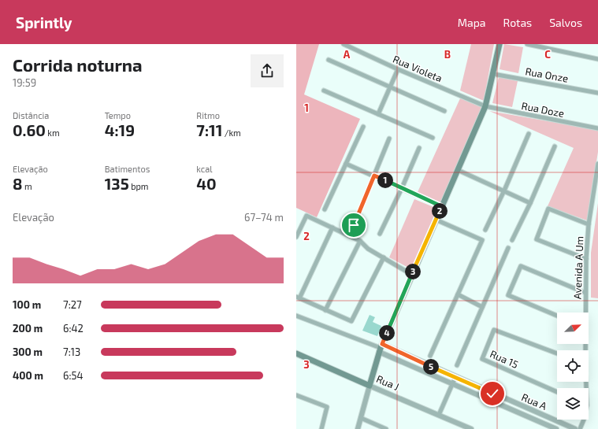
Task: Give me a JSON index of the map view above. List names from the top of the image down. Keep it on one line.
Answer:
{"streets":{"main road":["Rua J"],"street":["Rua Violeta","Rua Onze","Rua Doze","Avenida A Um","Rua 15","Rua A"]},"crossings":[["Rua Violeta","Rua Doze"]],"north":"top right","page":{"header":"Sprintly","nav":["Mapa","Rotas","Salvos"],"heading":["Corrida noturna","19:59"],"stats":[["Distância","0.60 km"],["Tempo","4:19"],["Ritmo","7:11 /km"],["Elevação","8 m"],["Batimentos","135 bpm"],["kcal","40"]],"pins":["1","2","3","4","5"],"chart":["Elevação","67–74 m"],"list":[{"name":"100 m","note":"7:27"},{"name":"200 m","note":"6:42"},{"name":"300 m","note":"7:13"},{"name":"400 m","note":"6:54"}]},"grid":{"columns":["A","B","C"],"rows":["1","2","3"]}}
